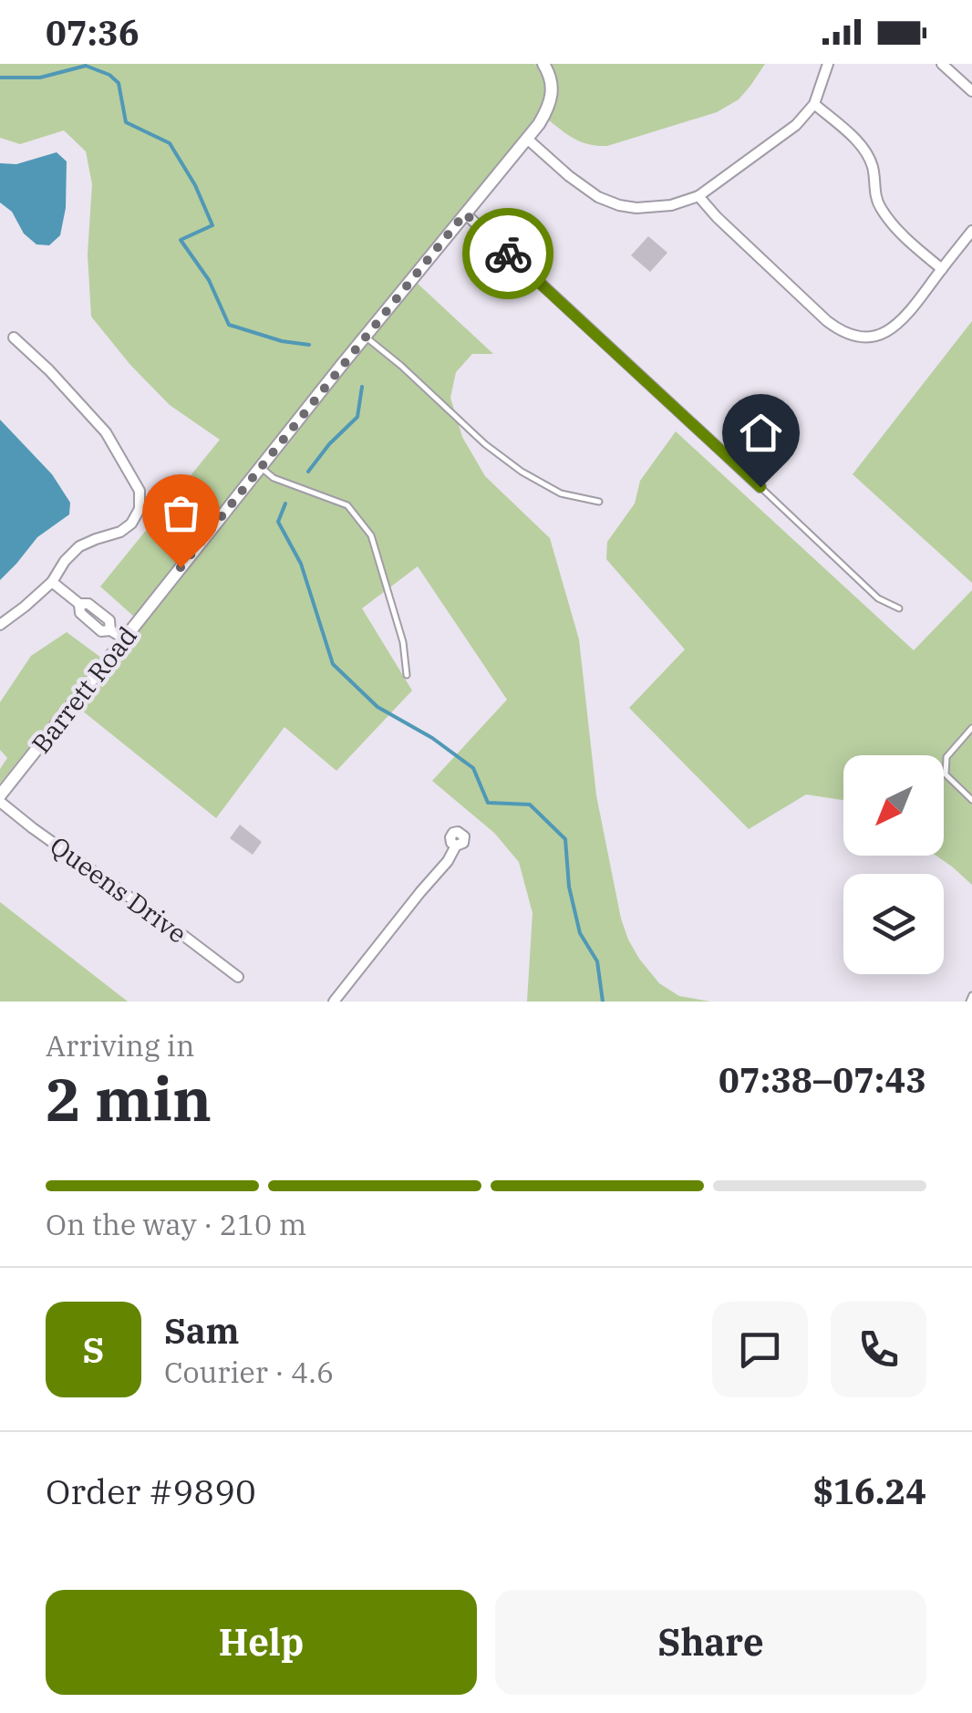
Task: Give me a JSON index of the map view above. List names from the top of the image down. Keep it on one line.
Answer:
{"streets":{"street":["Barrett Road","Queens Drive"]},"crossings":[["Barrett Road","Queens Drive"]],"north":"bottom left","page":{"status":"07:36","heading":["2 min","Arriving in","07:38–07:43"],"panel":["Sam","Courier · 4.6","Order #9890","$16.24"],"bar":"On the way · 210 m","round":"S","buttons":["Help","Share"]}}
